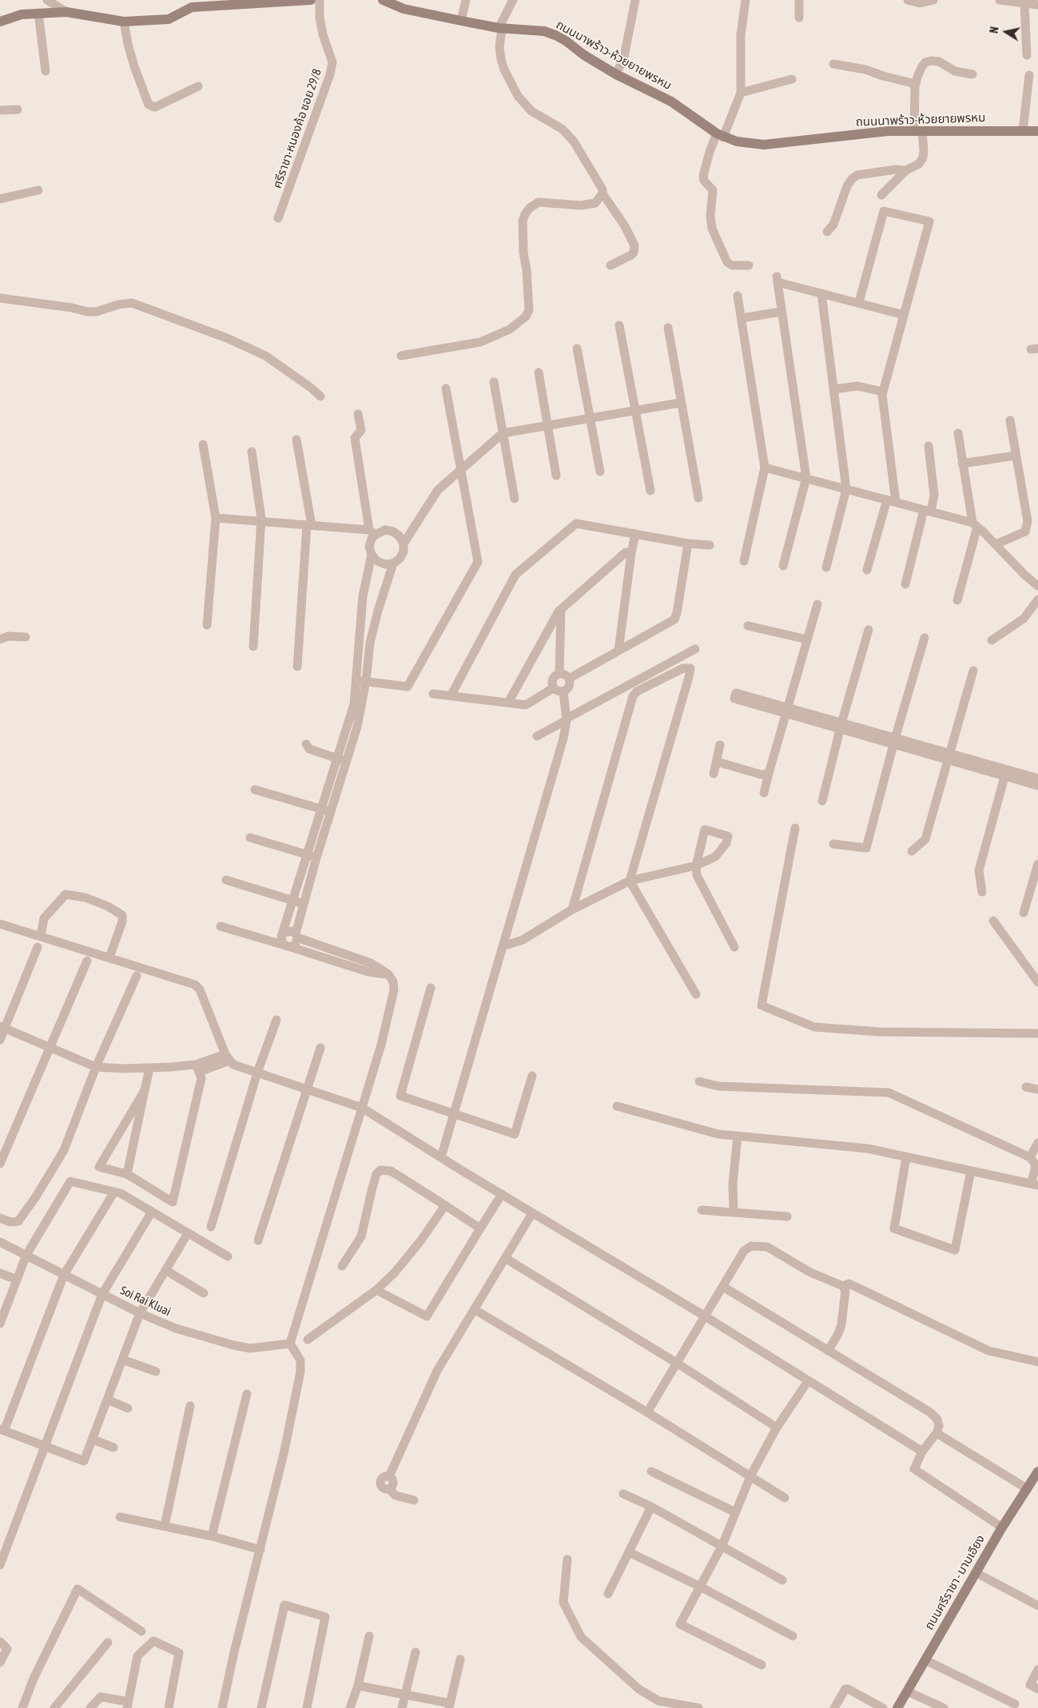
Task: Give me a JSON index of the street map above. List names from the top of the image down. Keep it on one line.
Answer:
{"streets":{"street":["ถนนนาพร้าว-ห้วยยายพรหม","ศรีราชา-หนองค้อ ซอย 29/8","Soi Rai Kluai","ถนนศรีราชา - มาบเอียง"]},"north":"left"}
